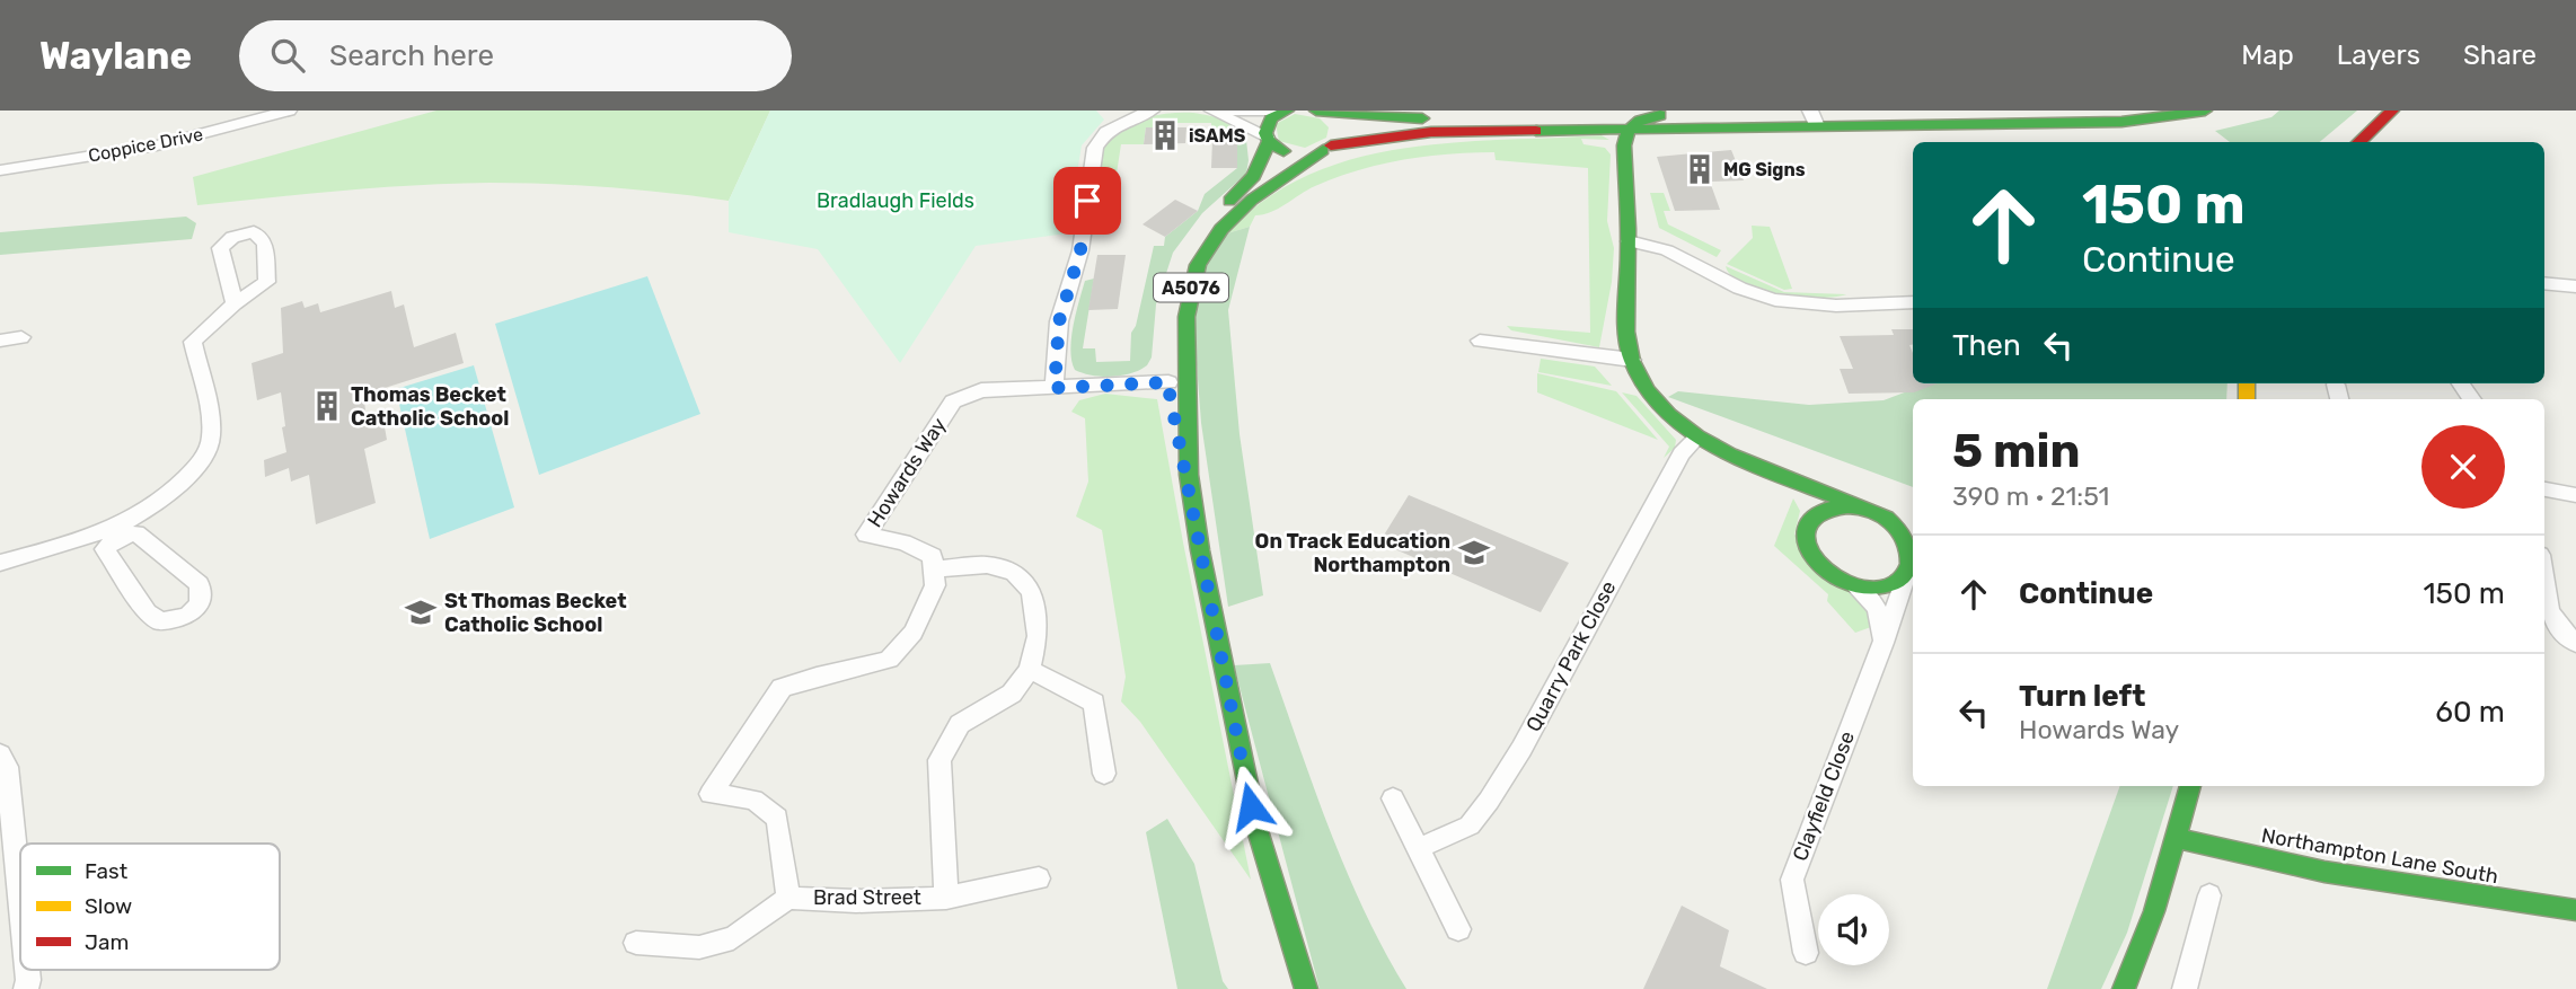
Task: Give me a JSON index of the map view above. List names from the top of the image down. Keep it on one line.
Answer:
{"streets":{"main road":["A5076","Northampton Lane South"],"street":["Coppice Drive","Howards Way","Quarry Park Close","Clayfield Close","Brad Street"]},"parks":["Bradlaugh Fields"],"places":{"building":["iSAMS","MG Signs","Thomas Becket Catholic School"],"school or university":["On Track Education Northampton","St Thomas Becket Catholic School"]},"legend":["Fast","Slow","Jam"],"page":{"header":"Waylane","search":"Search here","nav":["Map","Layers","Share"],"turn":["150 m","Continue"],"then":"Then","heading":["5 min","390 m · 21:51"],"list":[{"name":"Continue","value":"150 m"},{"name":"Turn left","note":"Howards Way","value":"60 m"}]}}
